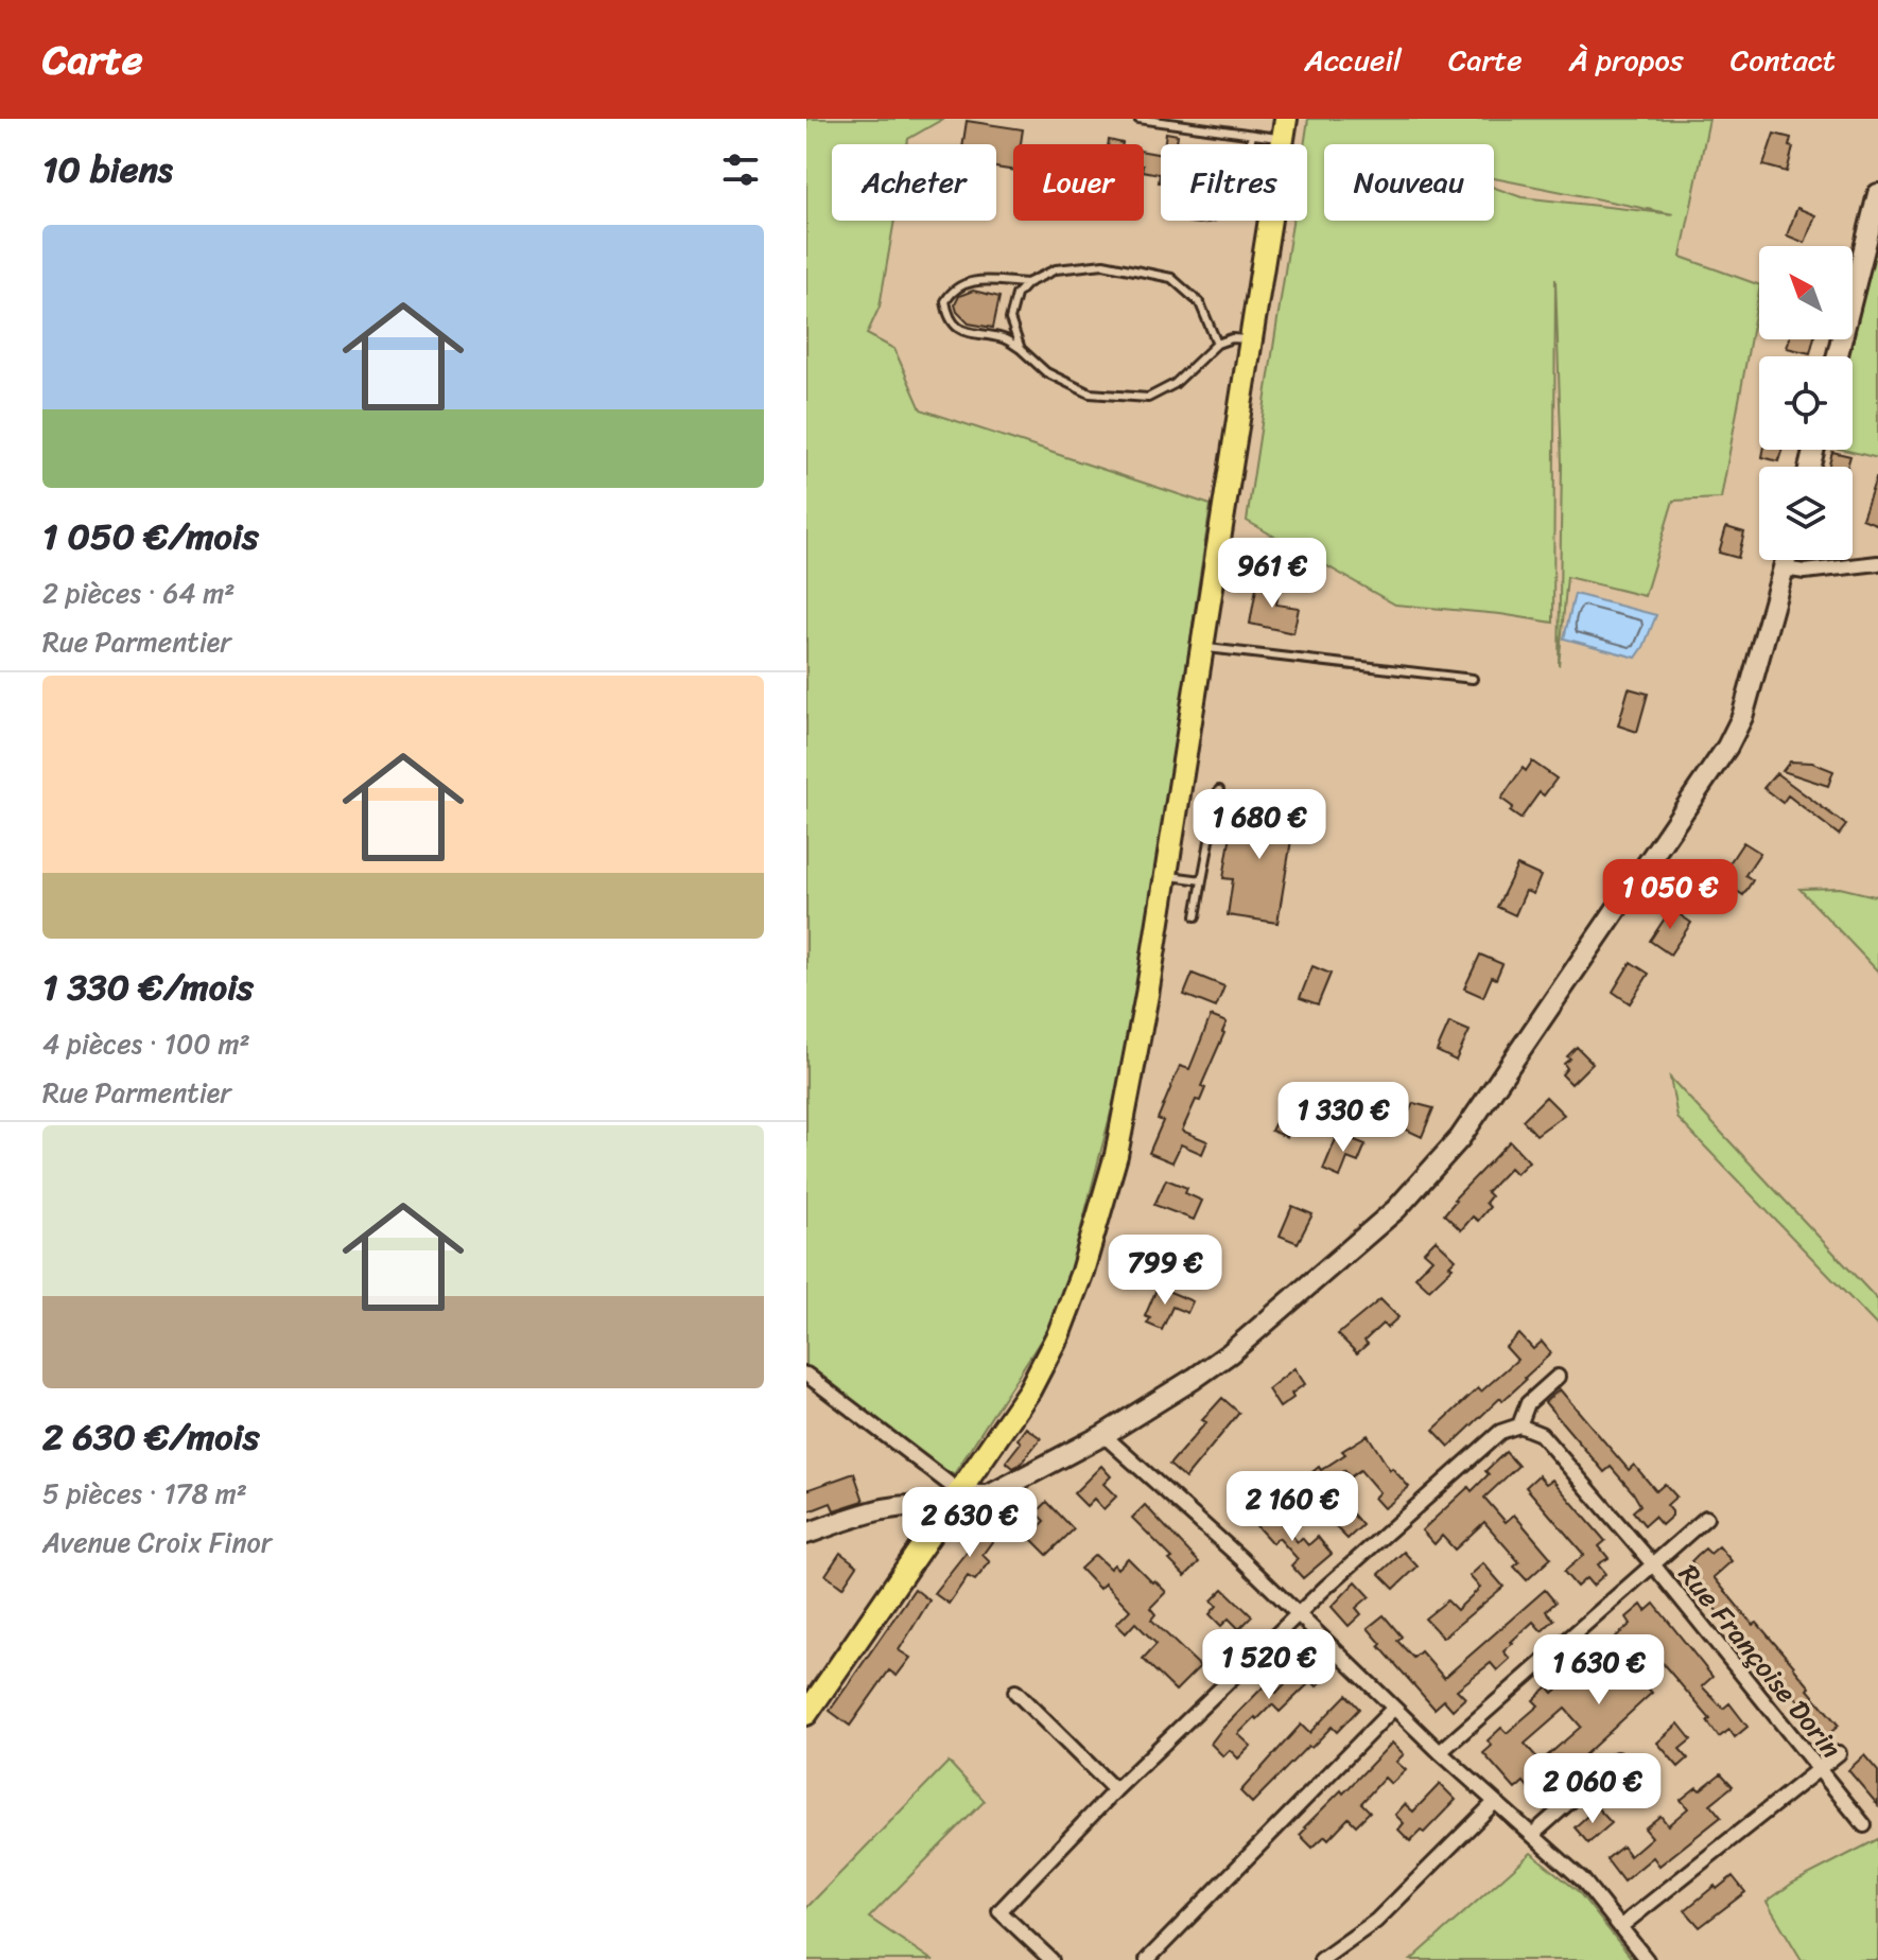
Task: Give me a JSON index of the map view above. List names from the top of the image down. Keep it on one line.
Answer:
{"streets":{"street":["Rue Françoise Dorin"]},"north":"top left","page":{"header":"Carte","nav":["Accueil","Carte","À propos","Contact"],"heading":"10 biens","chip":["Acheter","Louer","Filtres","Nouveau"],"list":[{"name":"1 050 €/mois","note":"2 pièces · 64 m² · Rue Parmentier"},{"name":"1 330 €/mois","note":"4 pièces · 100 m² · Rue Parmentier"},{"name":"2 630 €/mois","note":"5 pièces · 178 m² · Avenue Croix Finor"}],"price":["961 €","1 680 €","1 050 €","1 330 €","799 €","2 160 €","2 630 €","1 520 €","1 630 €","2 060 €"]}}
